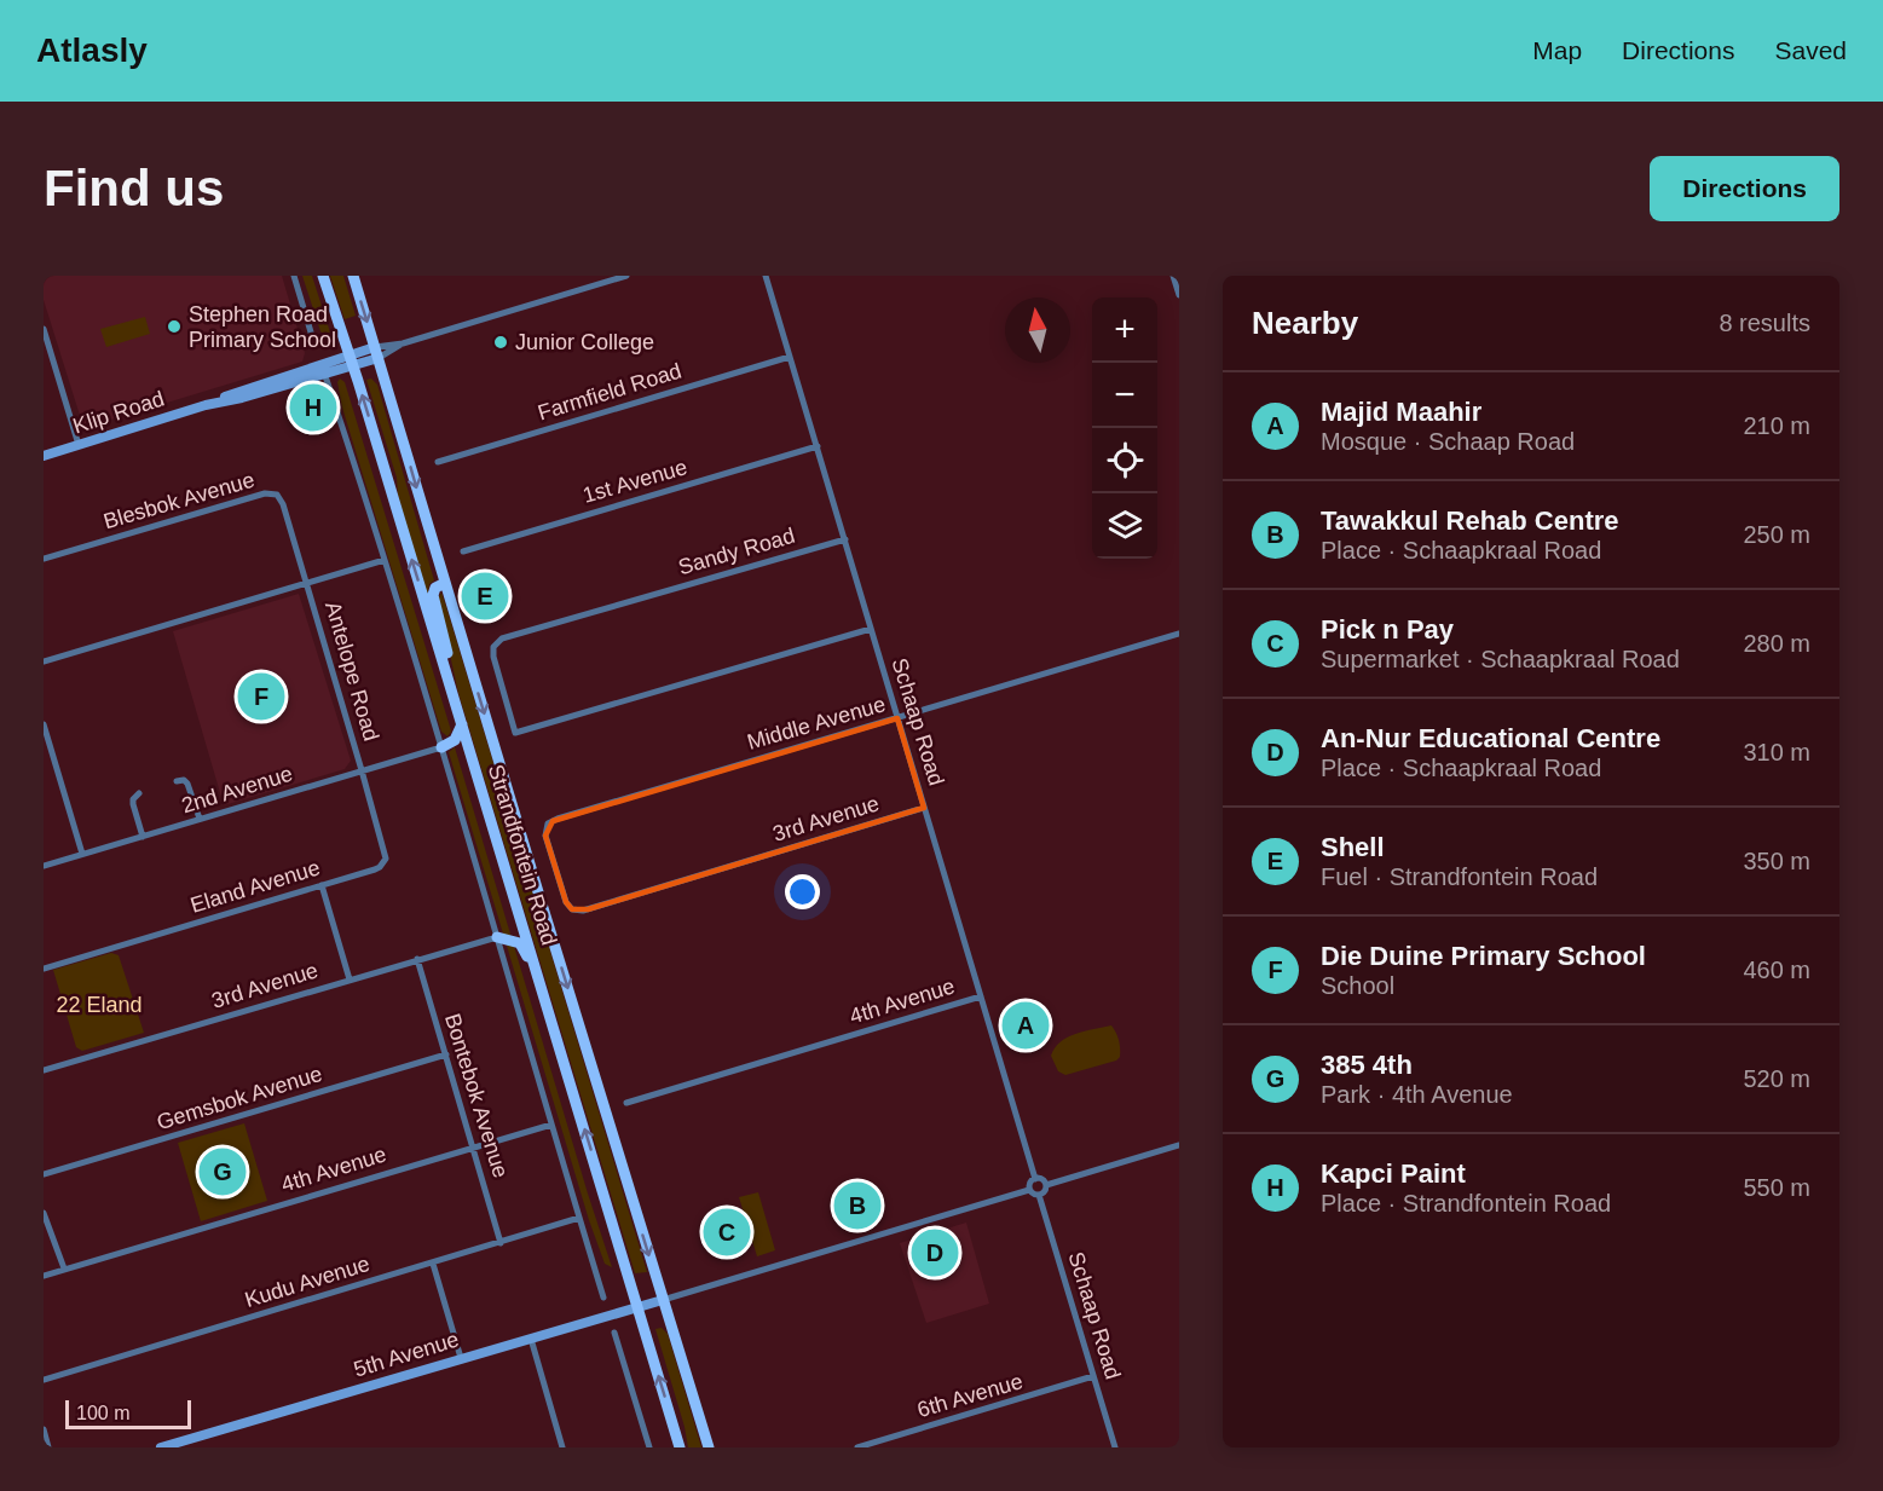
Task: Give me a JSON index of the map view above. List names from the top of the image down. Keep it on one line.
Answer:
{"streets":{"main road":["Klip Road","Strandfontein Road","5th Avenue"],"street":["Farmfield Road","1st Avenue","Blesbok Avenue","Sandy Road","Antelope Road","Schaap Road","Middle Avenue","2nd Avenue","3rd Avenue","Eland Avenue","4th Avenue","Bontebok Avenue","Gemsbok Avenue","Kudu Avenue","6th Avenue"]},"crossings":[["Farmfield Road","Schaap Road"],["Klip Road","Strandfontein Road"],["1st Avenue","Schaap Road"],["Blesbok Avenue","Antelope Road"],["Sandy Road","Schaap Road"],["Antelope Road","2nd Avenue"],["Antelope Road","Eland Avenue"],["Schaap Road","Middle Avenue"],["Schaap Road","3rd Avenue"],["Schaap Road","4th Avenue"],["Schaap Road","6th Avenue"],["Middle Avenue","3rd Avenue"],["2nd Avenue","Eland Avenue"],["3rd Avenue","Bontebok Avenue"],["Strandfontein Road","5th Avenue"],["4th Avenue","Bontebok Avenue"],["Bontebok Avenue","Gemsbok Avenue"],["Bontebok Avenue","Kudu Avenue"]],"parks":["22 Eland"],"places":["Stephen Road Primary School","Junior College"],"scale_bar":"100 m","north":"top","page":{"header":"Atlasly","nav":["Map","Directions","Saved"],"buttons":"Directions","title":"Find us","heading":["Nearby","8 results"],"map_buttons":["+","−"],"list":[{"mark":"A","name":"Majid Maahir","note":"Mosque · Schaap Road","value":"210 m"},{"mark":"B","name":"Tawakkul Rehab Centre","note":"Place · Schaapkraal Road","value":"250 m"},{"mark":"C","name":"Pick n Pay","note":"Supermarket · Schaapkraal Road","value":"280 m"},{"mark":"D","name":"An-Nur Educational Centre","note":"Place · Schaapkraal Road","value":"310 m"},{"mark":"E","name":"Shell","note":"Fuel · Strandfontein Road","value":"350 m"},{"mark":"F","name":"Die Duine Primary School","note":"School","value":"460 m"},{"mark":"G","name":"385 4th","note":"Park · 4th Avenue","value":"520 m"},{"mark":"H","name":"Kapci Paint","note":"Place · Strandfontein Road","value":"550 m"}],"pins":["H","E","F","A","G","B","C","D"],"scale":"100 m"}}
